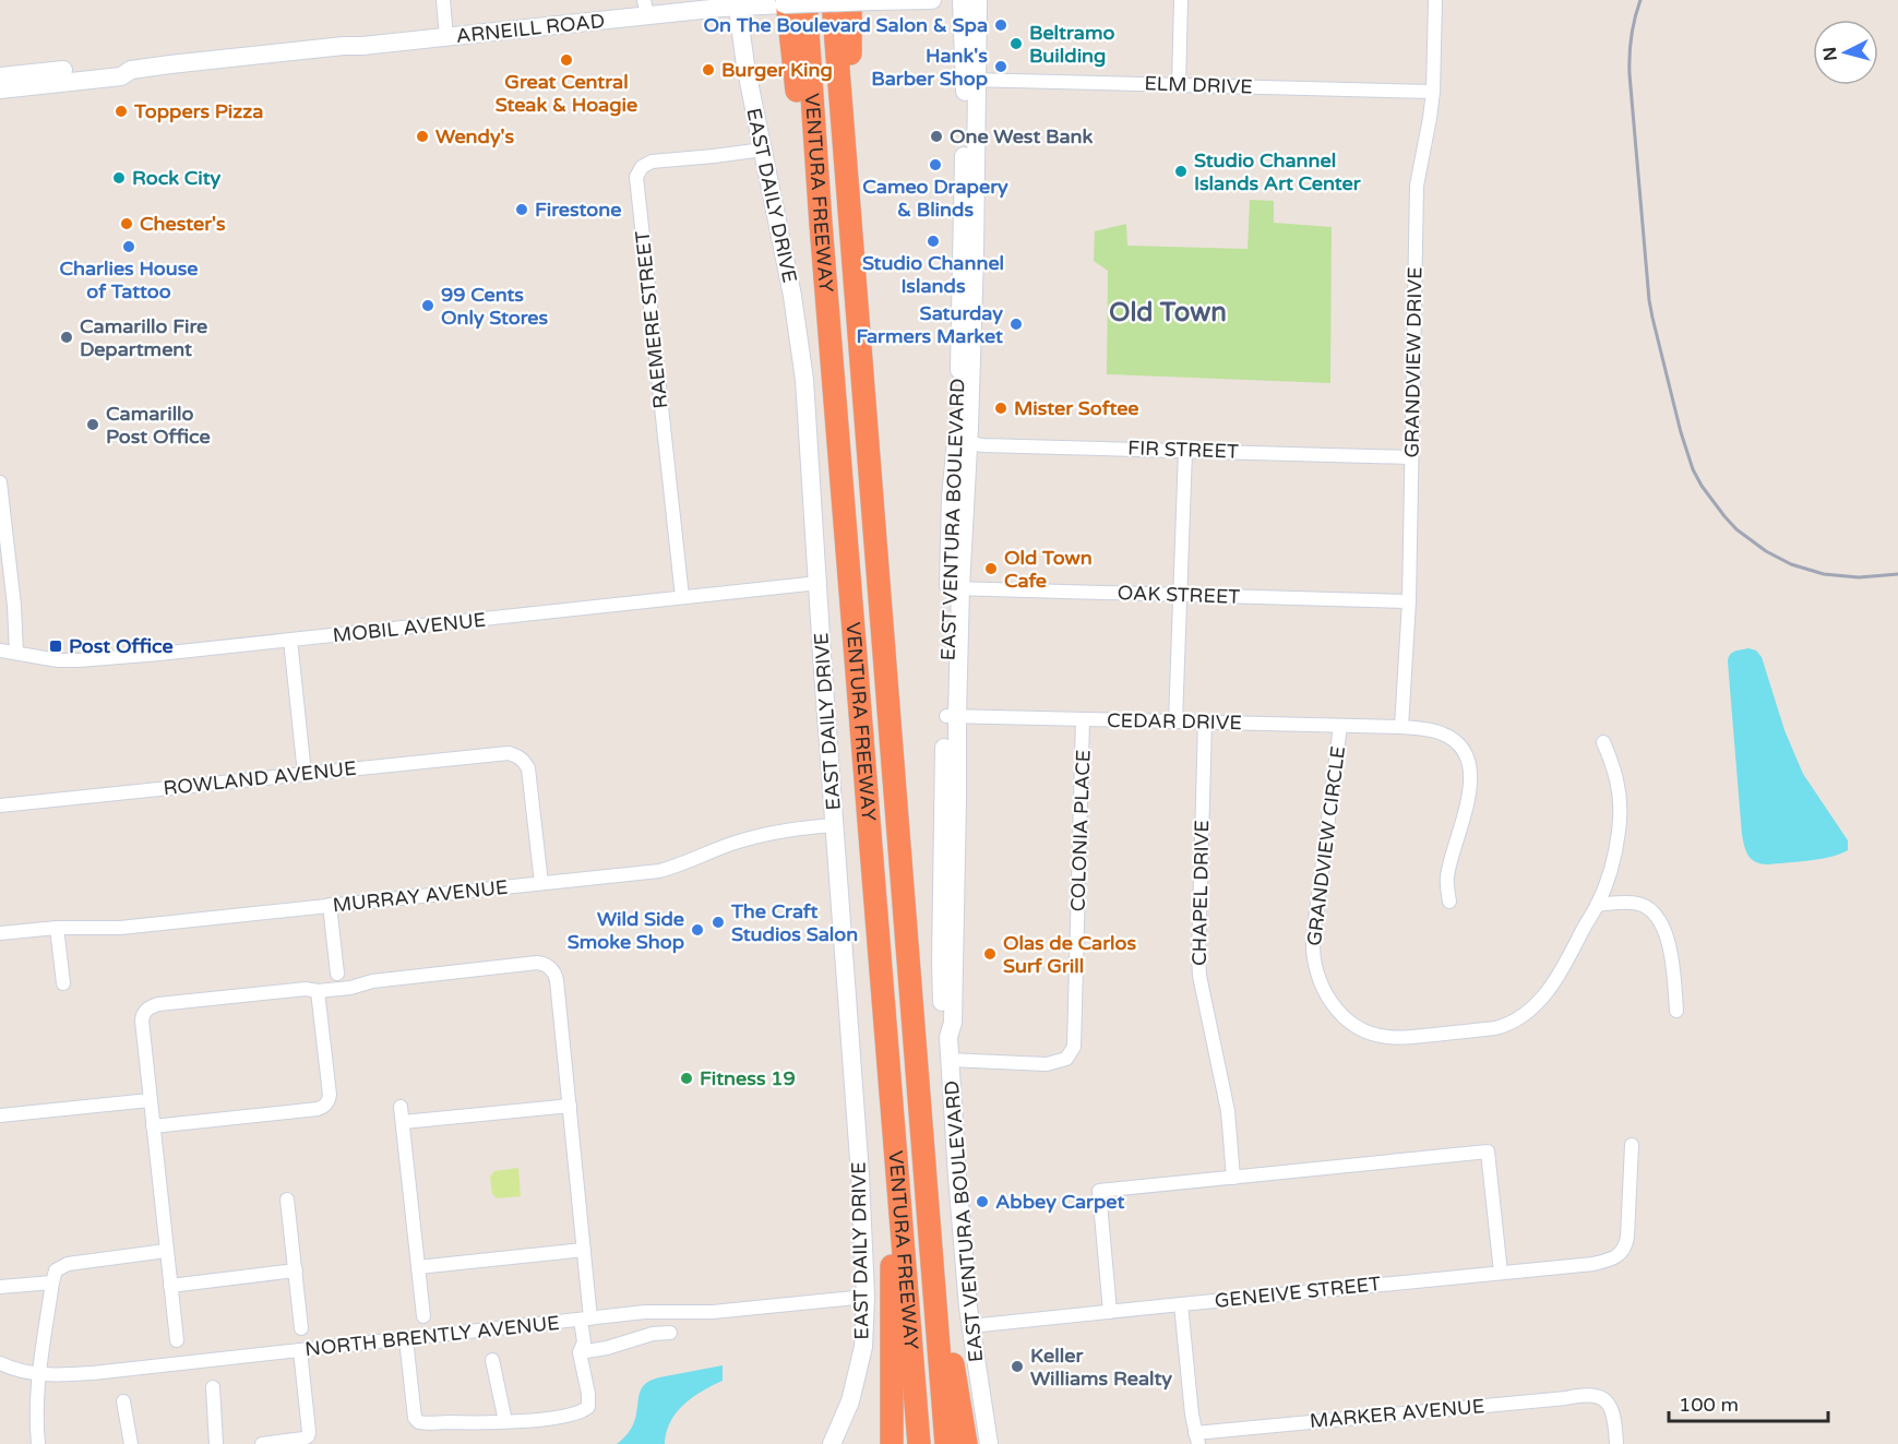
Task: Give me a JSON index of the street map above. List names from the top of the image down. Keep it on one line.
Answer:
{"streets":{"highway":["VENTURA FREEWAY"],"main road":["ARNEILL ROAD","EAST DAILY DRIVE","EAST VENTURA BOULEVARD"],"street":["ELM DRIVE","RAEMERE STREET","GRANDVIEW DRIVE","FIR STREET","OAK STREET","MOBIL AVENUE","CEDAR DRIVE","ROWLAND AVENUE","COLONIA PLACE","GRANDVIEW CIRCLE","CHAPEL DRIVE","MURRAY AVENUE","GENEIVE STREET","NORTH BRENTLY AVENUE","MARKER AVENUE"]},"crossings":[["ARNEILL ROAD","EAST DAILY DRIVE"],["ELM DRIVE","GRANDVIEW DRIVE"],["ELM DRIVE","EAST VENTURA BOULEVARD"],["EAST DAILY DRIVE","RAEMERE STREET"],["EAST DAILY DRIVE","MOBIL AVENUE"],["EAST DAILY DRIVE","MURRAY AVENUE"],["EAST DAILY DRIVE","NORTH BRENTLY AVENUE"],["RAEMERE STREET","MOBIL AVENUE"],["GRANDVIEW DRIVE","FIR STREET"],["GRANDVIEW DRIVE","OAK STREET"],["GRANDVIEW DRIVE","CEDAR DRIVE"],["FIR STREET","EAST VENTURA BOULEVARD"],["EAST VENTURA BOULEVARD","OAK STREET"],["EAST VENTURA BOULEVARD","CEDAR DRIVE"],["EAST VENTURA BOULEVARD","COLONIA PLACE"],["EAST VENTURA BOULEVARD","GENEIVE STREET"],["CEDAR DRIVE","COLONIA PLACE"],["CEDAR DRIVE","GRANDVIEW CIRCLE"],["CEDAR DRIVE","CHAPEL DRIVE"],["ROWLAND AVENUE","MURRAY AVENUE"]],"districts":["Old Town"],"places":{"other":["On The Boulevard Salon & Spa","Beltramo Building","Great Central Steak & Hoagie","Hank's Barber Shop","Burger King","Toppers Pizza","Wendy's","One West Bank","Cameo Drapery & Blinds","Studio Channel Islands Art Center","Rock City","Firestone","Chester's","Studio Channel Islands","Charlies House of Tattoo","99 Cents Only Stores","Saturday Farmers Market","Camarillo Fire Department","Mister Softee","Camarillo Post Office","Old Town Cafe","The Craft Studios Salon","Wild Side Smoke Shop","Olas de Carlos Surf Grill","Fitness 19","Abbey Carpet","Keller Williams Realty"],"transit":["Post Office"]},"scale_bar":"100 m","north":"left"}
